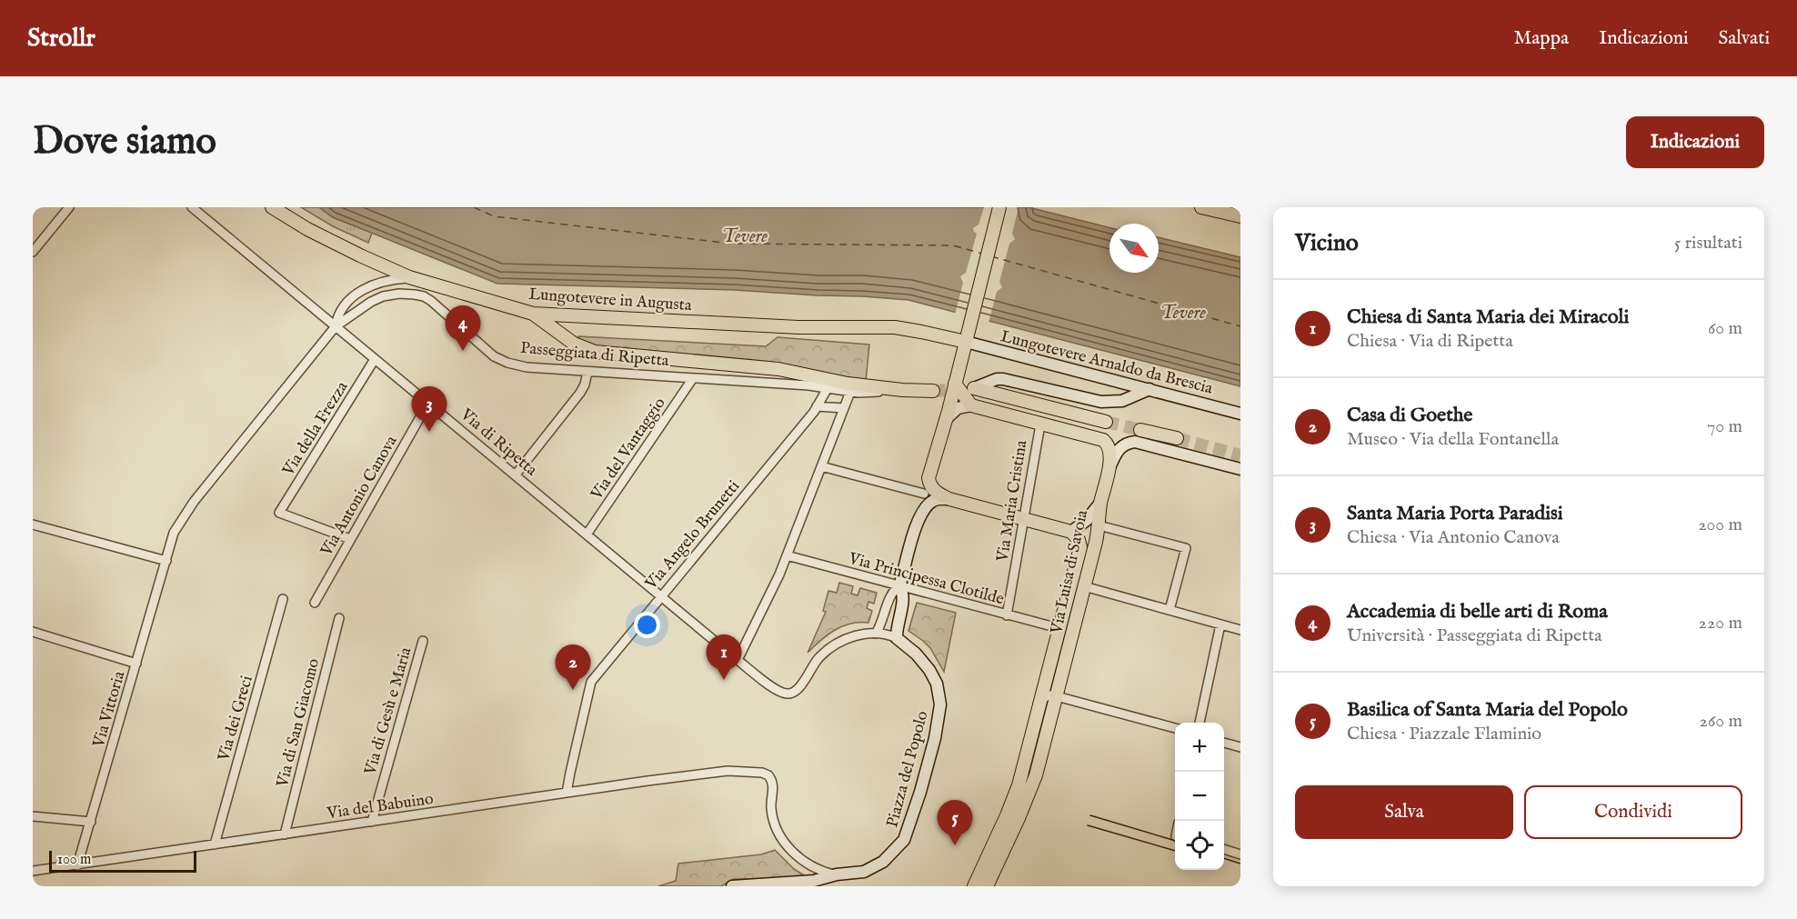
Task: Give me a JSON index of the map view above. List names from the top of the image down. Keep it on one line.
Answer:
{"streets":{"main road":["Lungotevere in Augusta","Passeggiata di Ripetta","Via Luisa di Savoia"],"street":["Lungotevere Arnaldo da Brescia","Via della Frezza","Via di Ripetta","Via del Vantaggio","Via Antonio Canova","Via Maria Cristina","Via Angelo Brunetti","Via Principessa Clotilde","Via Vittoria","Via di Gesù e Maria","Via dei Greci","Via di San Giacomo","Piazza del Popolo","Via del Babuino"]},"crossings":[["Lungotevere in Augusta","Passeggiata di Ripetta"],["Lungotevere in Augusta","Lungotevere Arnaldo da Brescia"],["Passeggiata di Ripetta","Via di Ripetta"],["Passeggiata di Ripetta","Via del Vantaggio"],["Passeggiata di Ripetta","Via Angelo Brunetti"],["Passeggiata di Ripetta","Via Vittoria"],["Via della Frezza","Via di Ripetta"],["Via della Frezza","Via Antonio Canova"],["Via di Ripetta","Via del Vantaggio"],["Via di Ripetta","Via Antonio Canova"],["Via di Ripetta","Via Angelo Brunetti"],["Via di Ripetta","Via Vittoria"],["Via di Ripetta","Piazza del Popolo"],["Via Maria Cristina","Via Principessa Clotilde"],["Via Angelo Brunetti","Via del Babuino"],["Via Luisa di Savoia","Via Principessa Clotilde"],["Via Vittoria","Via del Babuino"],["Via di Gesù e Maria","Via del Babuino"],["Via dei Greci","Via del Babuino"],["Via di San Giacomo","Via del Babuino"],["Piazza del Popolo","Via del Babuino"]],"water":["Tevere"],"scale_bar":"100 m","north":"bottom right","page":{"header":"Strollr","nav":["Mappa","Indicazioni","Salvati"],"buttons":["Indicazioni",["Salva","Condividi"]],"title":"Dove siamo","heading":["Vicino","5 risultati"],"list":[{"mark":"1","name":"Chiesa di Santa Maria dei Miracoli","note":"Chiesa · Via di Ripetta","value":"60 m"},{"mark":"2","name":"Casa di Goethe","note":"Museo · Via della Fontanella","value":"70 m"},{"mark":"3","name":"Santa Maria Porta Paradisi","note":"Chiesa · Via Antonio Canova","value":"200 m"},{"mark":"4","name":"Accademia di belle arti di Roma","note":"Università · Passeggiata di Ripetta","value":"220 m"},{"mark":"5","name":"Basilica of Santa Maria del Popolo","note":"Chiesa · Piazzale Flaminio","value":"260 m"}],"pins":["4","3","1","2","5"],"map_buttons":["+","−"],"scale":"100 m"}}
